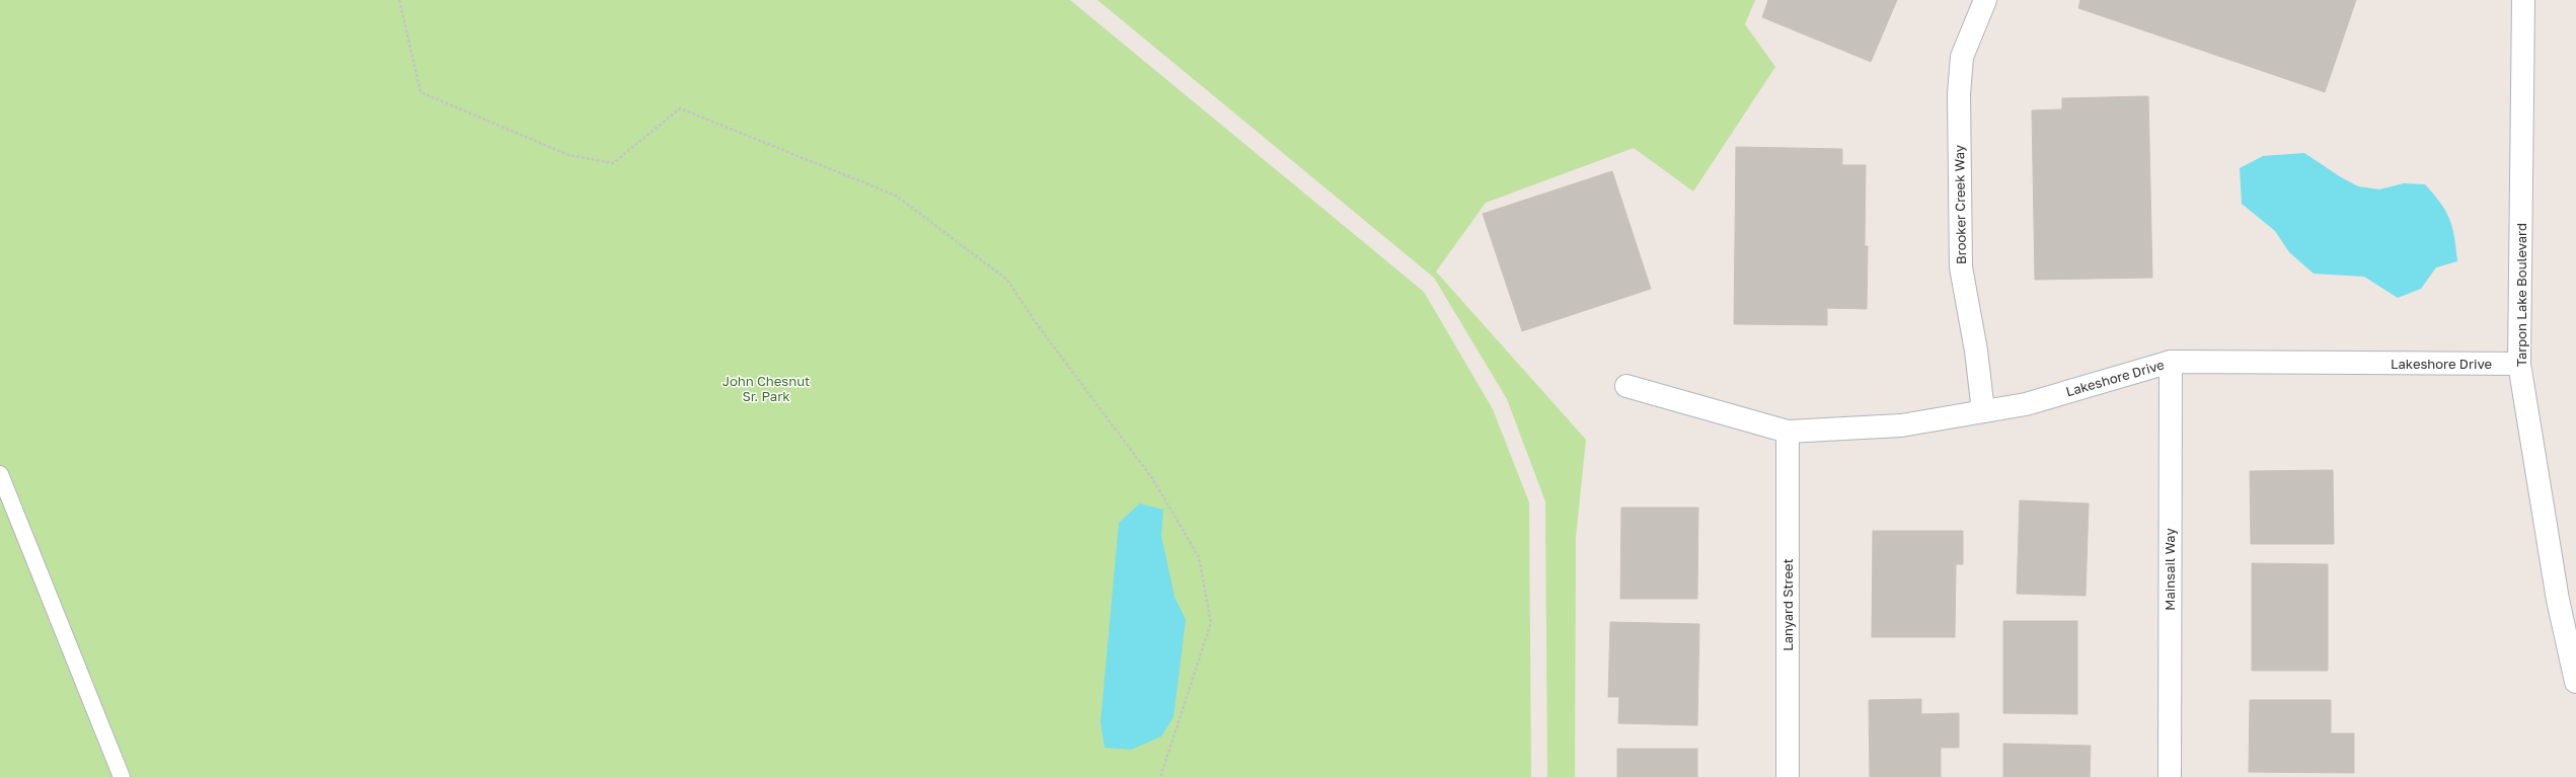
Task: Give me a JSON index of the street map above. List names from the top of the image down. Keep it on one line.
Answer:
{"streets":{"street":["Brooker Creek Way","Tarpon Lake Boulevard","Lakeshore Drive","Mainsail Way","Lanyard Street"]},"crossings":[["Brooker Creek Way","Lakeshore Drive"],["Tarpon Lake Boulevard","Lakeshore Drive"],["Lakeshore Drive","Mainsail Way"],["Lakeshore Drive","Lanyard Street"]],"parks":["John Chesnut Sr. Park"]}
